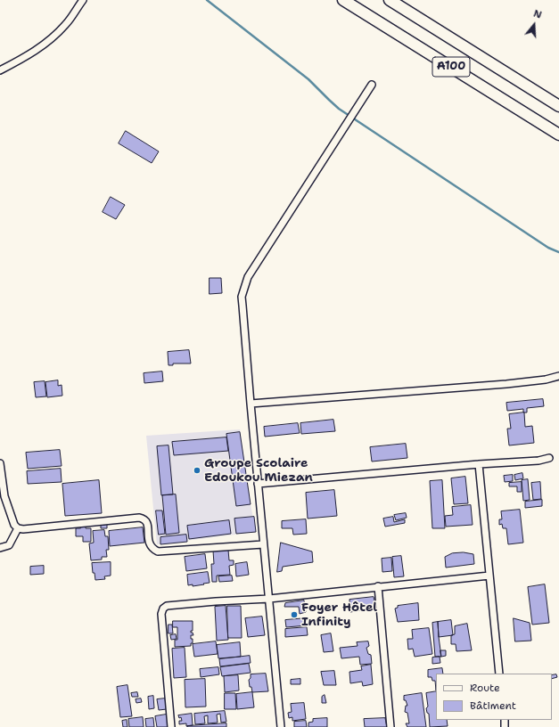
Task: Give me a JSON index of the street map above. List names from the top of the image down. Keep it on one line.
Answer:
{"streets":{"highway":["A100"]},"places":["Groupe Scolaire Edoukou Miezan","Foyer Hôtel Infinity"],"legend":["Route","Bâtiment"],"north":"top"}
